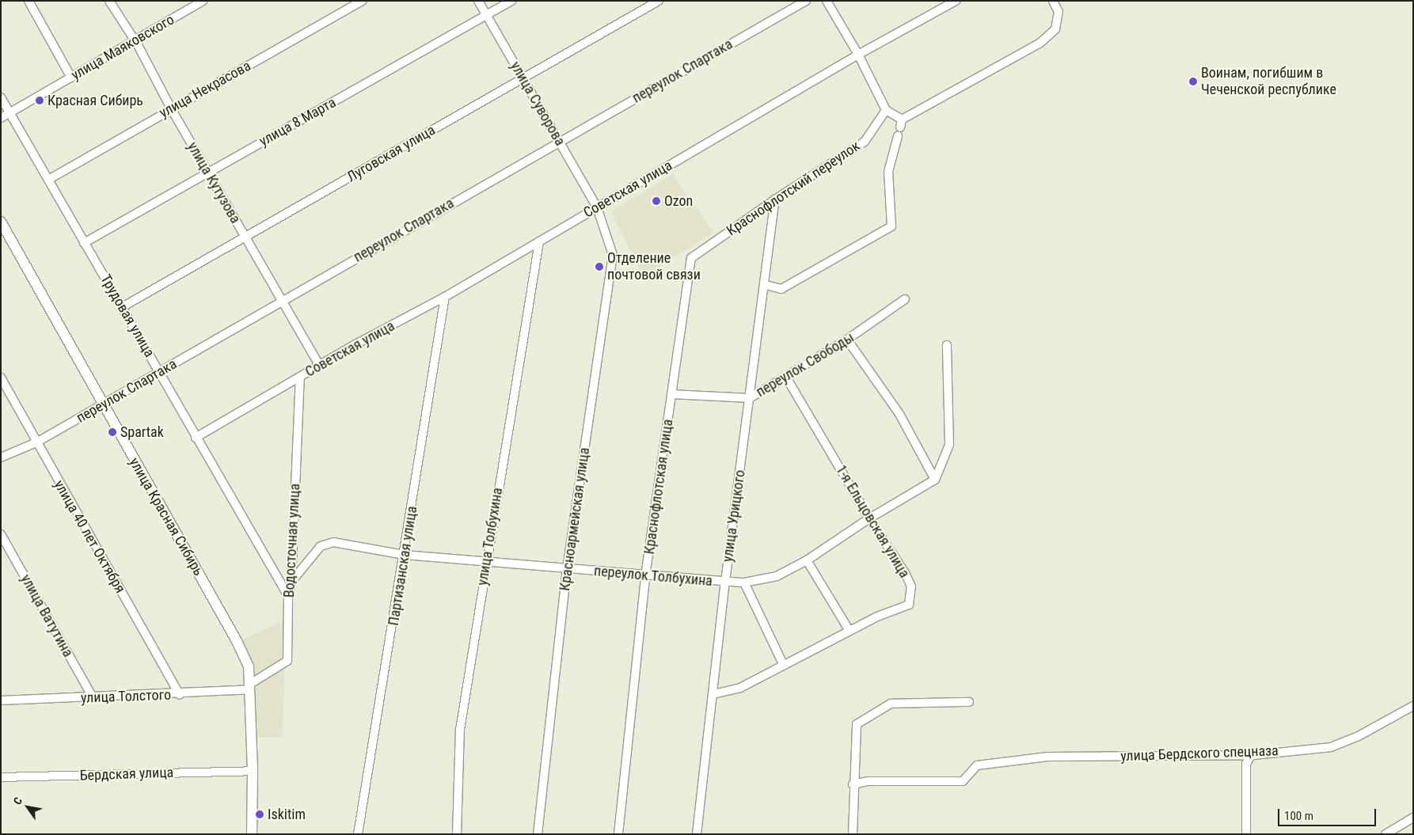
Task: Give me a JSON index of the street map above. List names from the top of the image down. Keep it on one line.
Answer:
{"streets":{"main road":["улица Красная Сибирь"],"street":["улица Маяковского","переулок Спартака","улица Некрасова","улица Суворова","улица 8 Марта","Луговская улица","улица Кутузова","Краснофлотский переулок","Советская улица","Трудовая улица","переулок Свободы","Краснофлотская улица","улица Урицкого","Красноармейская улица","1-я Ельцовская улица","улица 40 лет Октября","улица Толбухина","Водосточная улица","Партизанская улица","переулок Толбухина","улица Ватутина","улица Толстого","улица Бердского спецназа","Бердская улица"]},"crossings":[["улица Маяковского","улица Кутузова"],["улица Маяковского","Трудовая улица"],["переулок Спартака","улица Суворова"],["переулок Спартака","улица Кутузова"],["переулок Спартака","Трудовая улица"],["переулок Спартака","улица Красная Сибирь"],["переулок Спартака","улица 40 лет Октября"],["улица Некрасова","улица Кутузова"],["улица Некрасова","Трудовая улица"],["улица Суворова","улица 8 Марта"],["улица Суворова","Луговская улица"],["улица Суворова","Советская улица"],["улица Суворова","Красноармейская улица"],["улица 8 Марта","улица Кутузова"],["улица 8 Марта","Трудовая улица"],["Луговская улица","улица Кутузова"],["Луговская улица","Трудовая улица"],["улица Кутузова","Советская улица"],["Краснофлотский переулок","Краснофлотская улица"],["Краснофлотский переулок","улица Урицкого"],["Советская улица","Трудовая улица"],["Советская улица","Красноармейская улица"],["Советская улица","улица Толбухина"],["Советская улица","Водосточная улица"],["Советская улица","Партизанская улица"],["Трудовая улица","Водосточная улица"],["переулок Свободы","Краснофлотская улица"],["переулок Свободы","улица Урицкого"],["переулок Свободы","1-я Ельцовская улица"],["Краснофлотская улица","переулок Толбухина"],["улица Урицкого","1-я Ельцовская улица"],["улица Урицкого","переулок Толбухина"],["улица Красная Сибирь","Водосточная улица"],["улица Красная Сибирь","улица Толстого"],["улица Красная Сибирь","Бердская улица"],["Красноармейская улица","переулок Толбухина"],["1-я Ельцовская улица","переулок Толбухина"],["улица 40 лет Октября","улица Толстого"],["улица Толбухина","переулок Толбухина"],["Водосточная улица","переулок Толбухина"],["Водосточная улица","улица Толстого"],["Партизанская улица","переулок Толбухина"],["улица Ватутина","улица Толстого"]],"places":["Воинам, погибшим в Чеченской республике","Красная Сибирь","Ozon","Отделение почтовой связи","Spartak","Iskitim"],"scale_bar":"100 m","north":"top left"}
